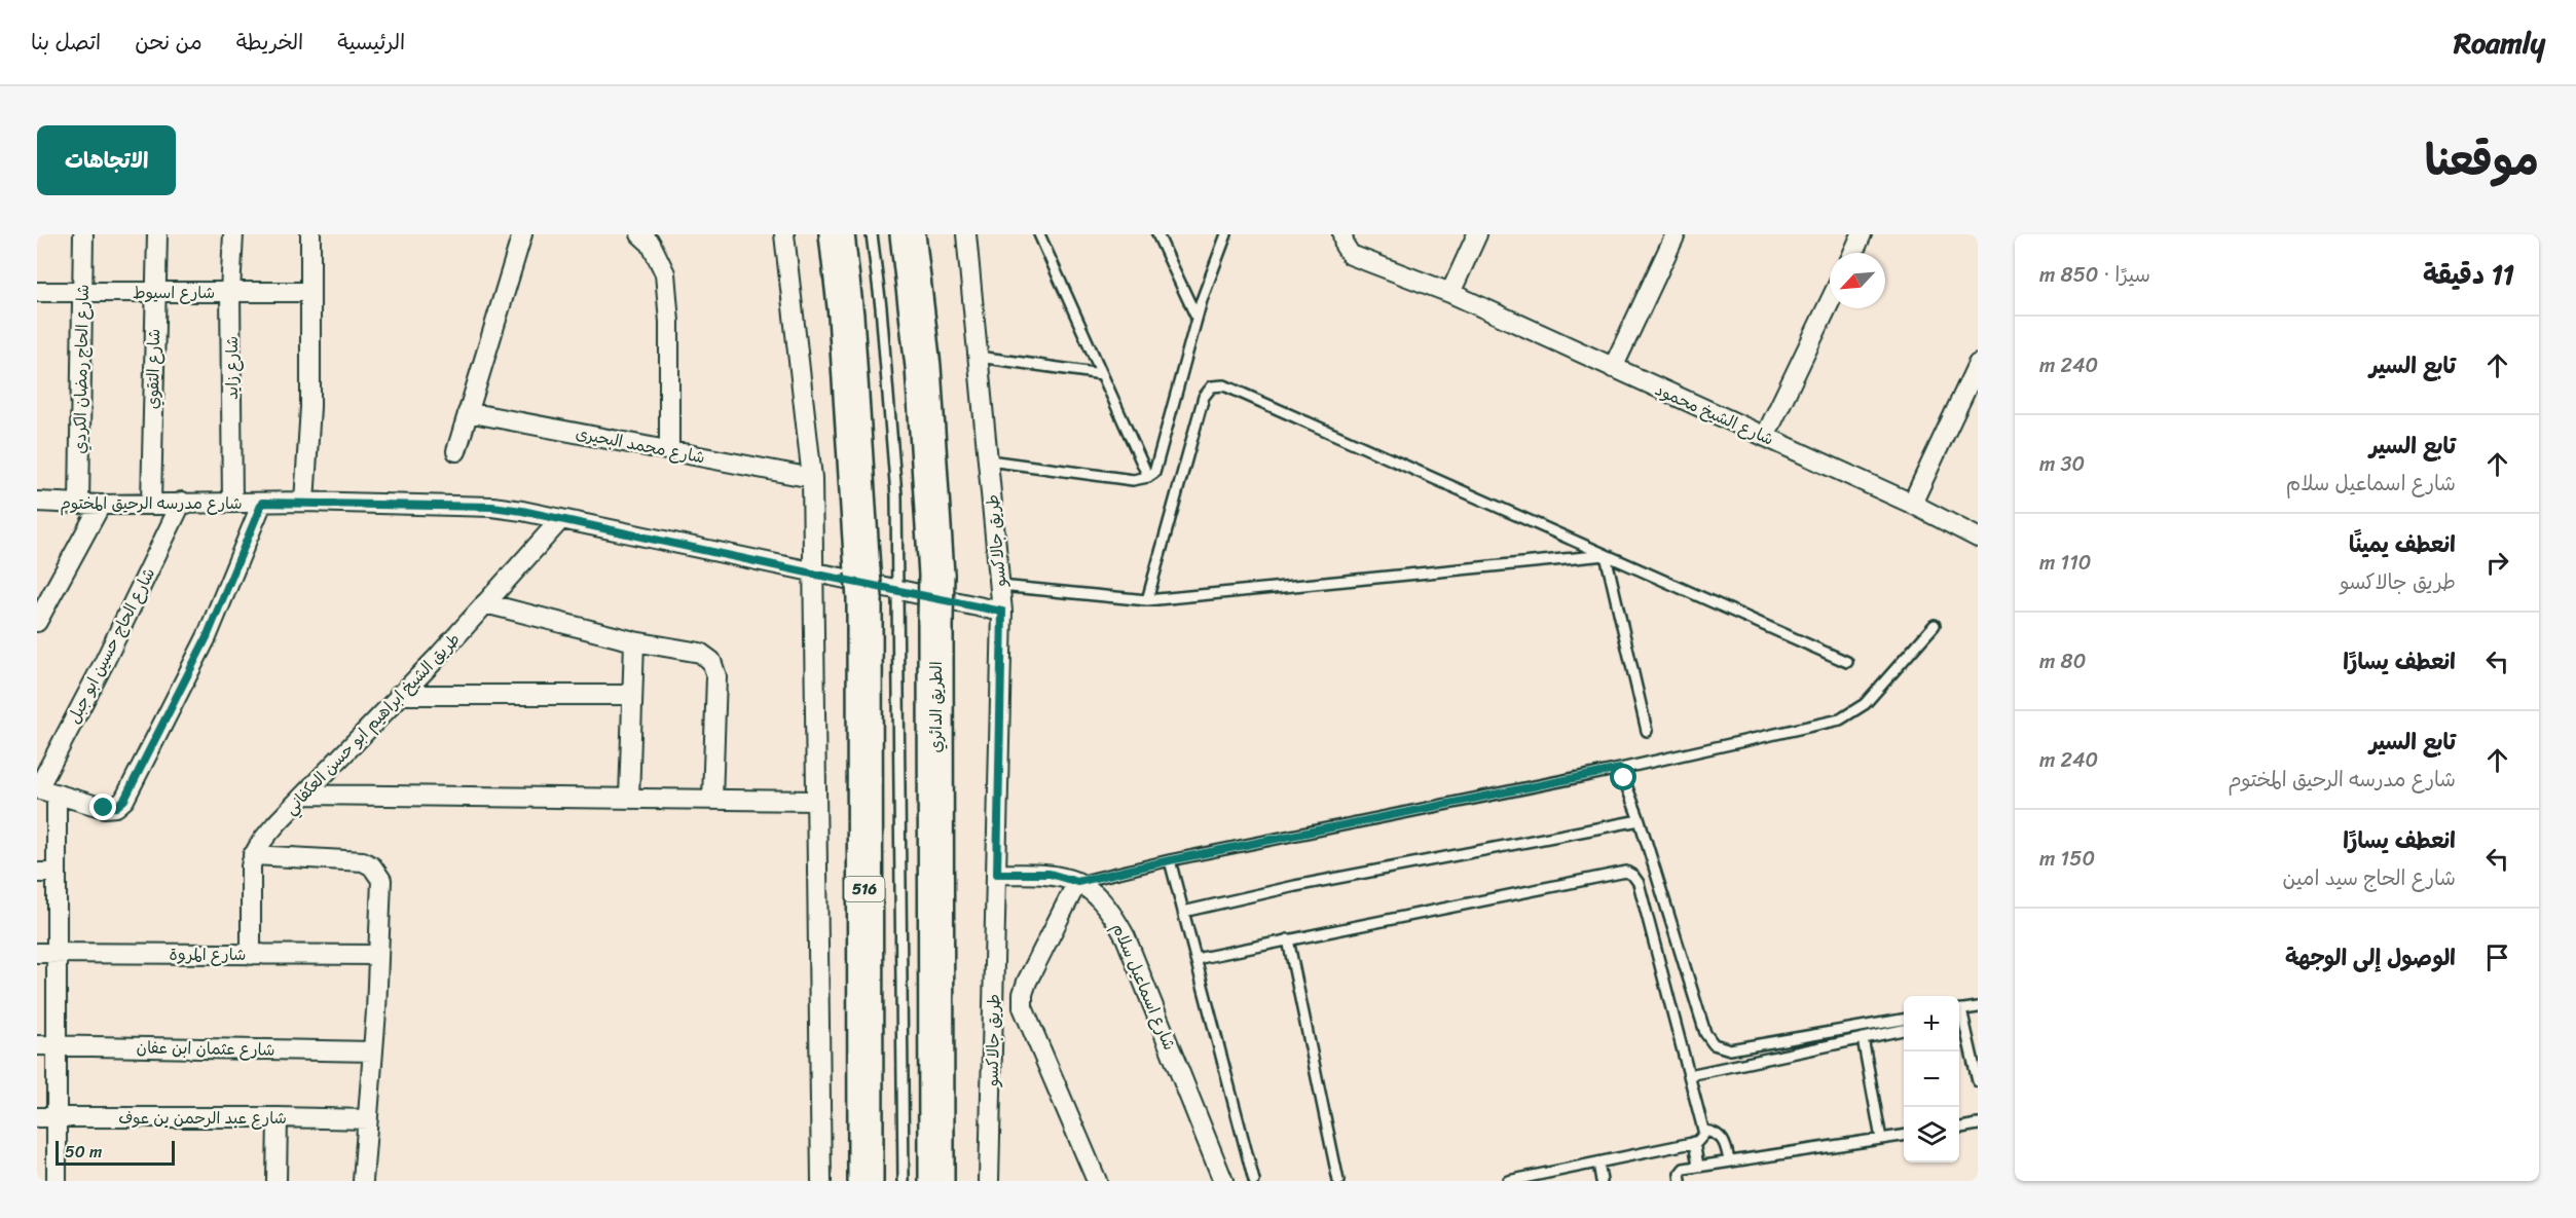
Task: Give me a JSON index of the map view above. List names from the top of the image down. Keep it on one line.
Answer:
{"streets":{"highway":["الطريق الدائري","516"],"street":["شارع اسيوط","شارع زايد","شارع الحاج رمضان الكردي","شارع التقوي","شارع الشيخ محمود","شارع محمد البحيرى","شارع مدرسه الرحيق المختوم","طريق جالاكسو","شارع الحاج حسين ابو جبل","طريق الشيخ ابراهيم ابو حسن العكفاني","شارع المروة","شارع اسماعيل سلام","شارع عثمان ابن عفان","شارع عبد الرحمن بن عوف"]},"crossings":[["شارع اسيوط","شارع زايد"],["شارع اسيوط","شارع الحاج رمضان الكردي"],["شارع اسيوط","شارع التقوي"],["شارع زايد","شارع مدرسه الرحيق المختوم"],["شارع الحاج رمضان الكردي","شارع مدرسه الرحيق المختوم"],["شارع التقوي","شارع مدرسه الرحيق المختوم"],["شارع مدرسه الرحيق المختوم","طريق جالاكسو"],["شارع مدرسه الرحيق المختوم","شارع الحاج حسين ابو جبل"],["شارع مدرسه الرحيق المختوم","طريق الشيخ ابراهيم ابو حسن العكفاني"],["طريق جالاكسو","شارع اسماعيل سلام"]],"scale_bar":"50 m","north":"bottom left","page":{"header":"Roamly","nav":["الرئيسية","الخريطة","من نحن","اتصل بنا"],"title":"موقعنا","buttons":"الاتجاهات","heading":["11 دقيقة","سيرًا · 850 m"],"list":[["تابع السير","240 m"],["تابع السير","شارع اسماعيل سلام","30 m"],["انعطف يمينًا","طريق جالاكسو","110 m"],["انعطف يسارًا","80 m"],["تابع السير","شارع مدرسه الرحيق المختوم","240 m"],["انعطف يسارًا","شارع الحاج سيد امين","150 m"],"الوصول إلى الوجهة"],"map_buttons":["+","−"],"scale":"50 m"}}
